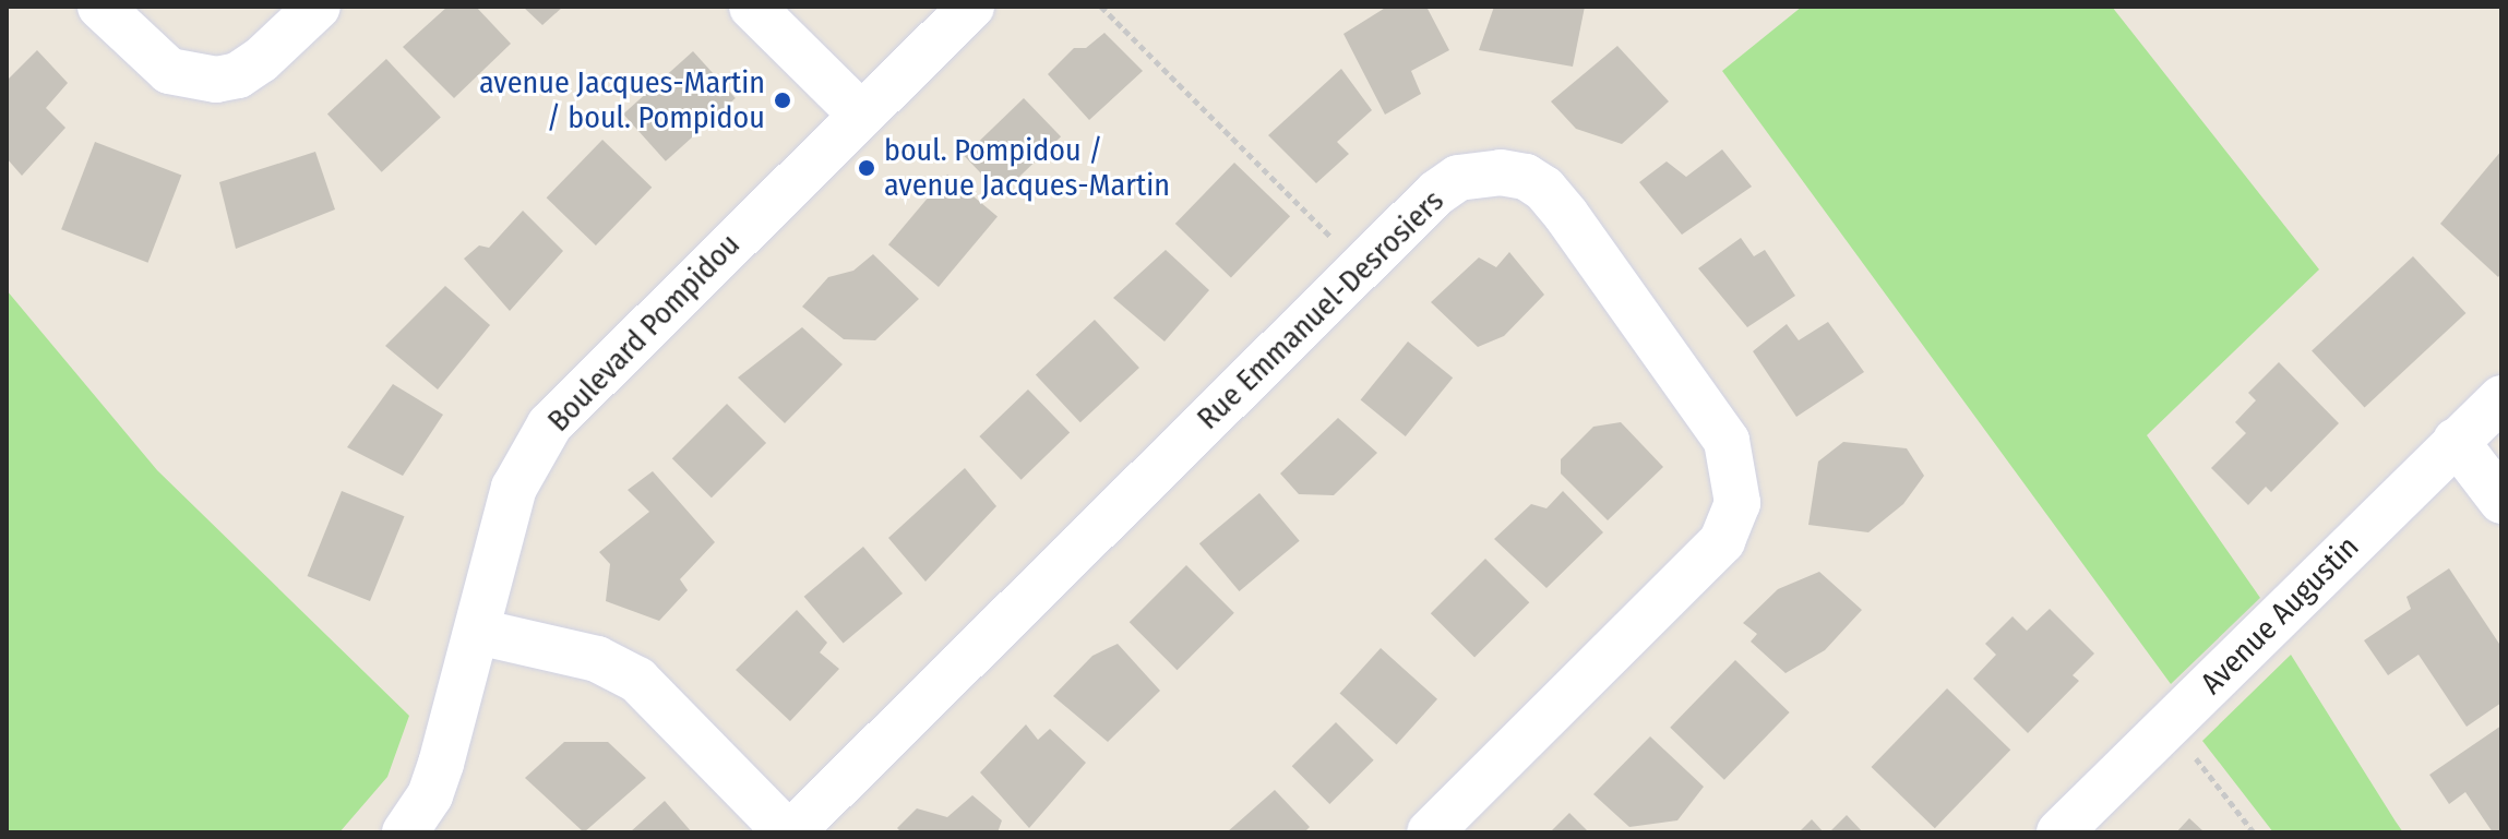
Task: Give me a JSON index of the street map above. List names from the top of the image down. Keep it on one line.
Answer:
{"streets":{"street":["Rue Emmanuel-Desrosiers","Boulevard Pompidou","Avenue Augustin"]},"crossings":[["Rue Emmanuel-Desrosiers","Boulevard Pompidou"]],"places":["avenue Jacques-Martin / boul. Pompidou","boul. Pompidou / avenue Jacques-Martin"]}
